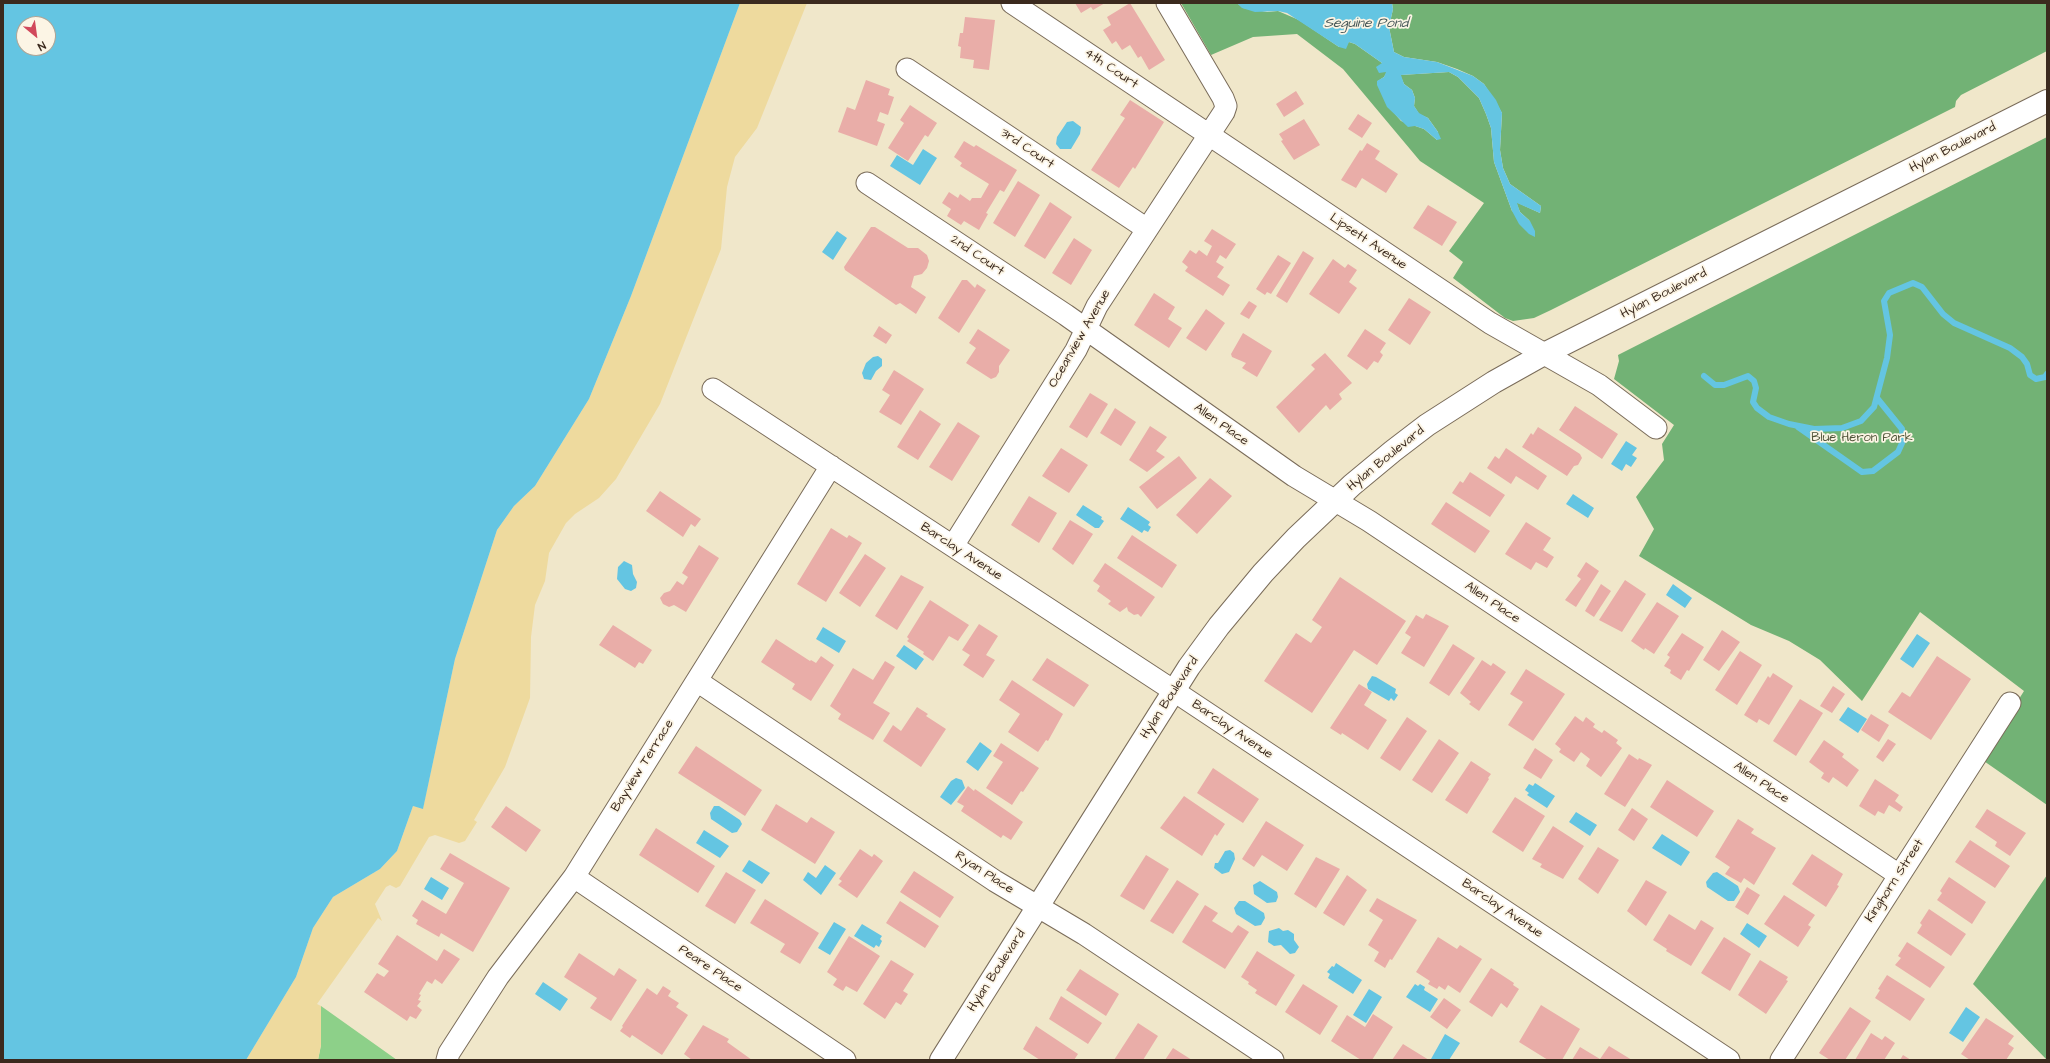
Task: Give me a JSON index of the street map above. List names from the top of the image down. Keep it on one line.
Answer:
{"streets":{"main road":["Hylan Boulevard"],"street":["4th Court","3rd Court","Lipsett Avenue","2nd Court","Oceanview Avenue","Allen Place","Barclay Avenue","Bayview Terrace","Ryan Place","Kinghorn Street","Peare Place"]},"crossings":[["4th Court","Lipsett Avenue"],["4th Court","Oceanview Avenue"],["Hylan Boulevard","Lipsett Avenue"],["Hylan Boulevard","Allen Place"],["Hylan Boulevard","Barclay Avenue"],["Hylan Boulevard","Ryan Place"],["3rd Court","Oceanview Avenue"],["Lipsett Avenue","Oceanview Avenue"],["2nd Court","Oceanview Avenue"],["2nd Court","Allen Place"],["Oceanview Avenue","Allen Place"],["Oceanview Avenue","Barclay Avenue"],["Allen Place","Kinghorn Street"],["Barclay Avenue","Bayview Terrace"],["Bayview Terrace","Ryan Place"],["Bayview Terrace","Peare Place"]],"water":["Seguine Pond"],"parks":["Blue Heron Park"],"north":"bottom right"}
